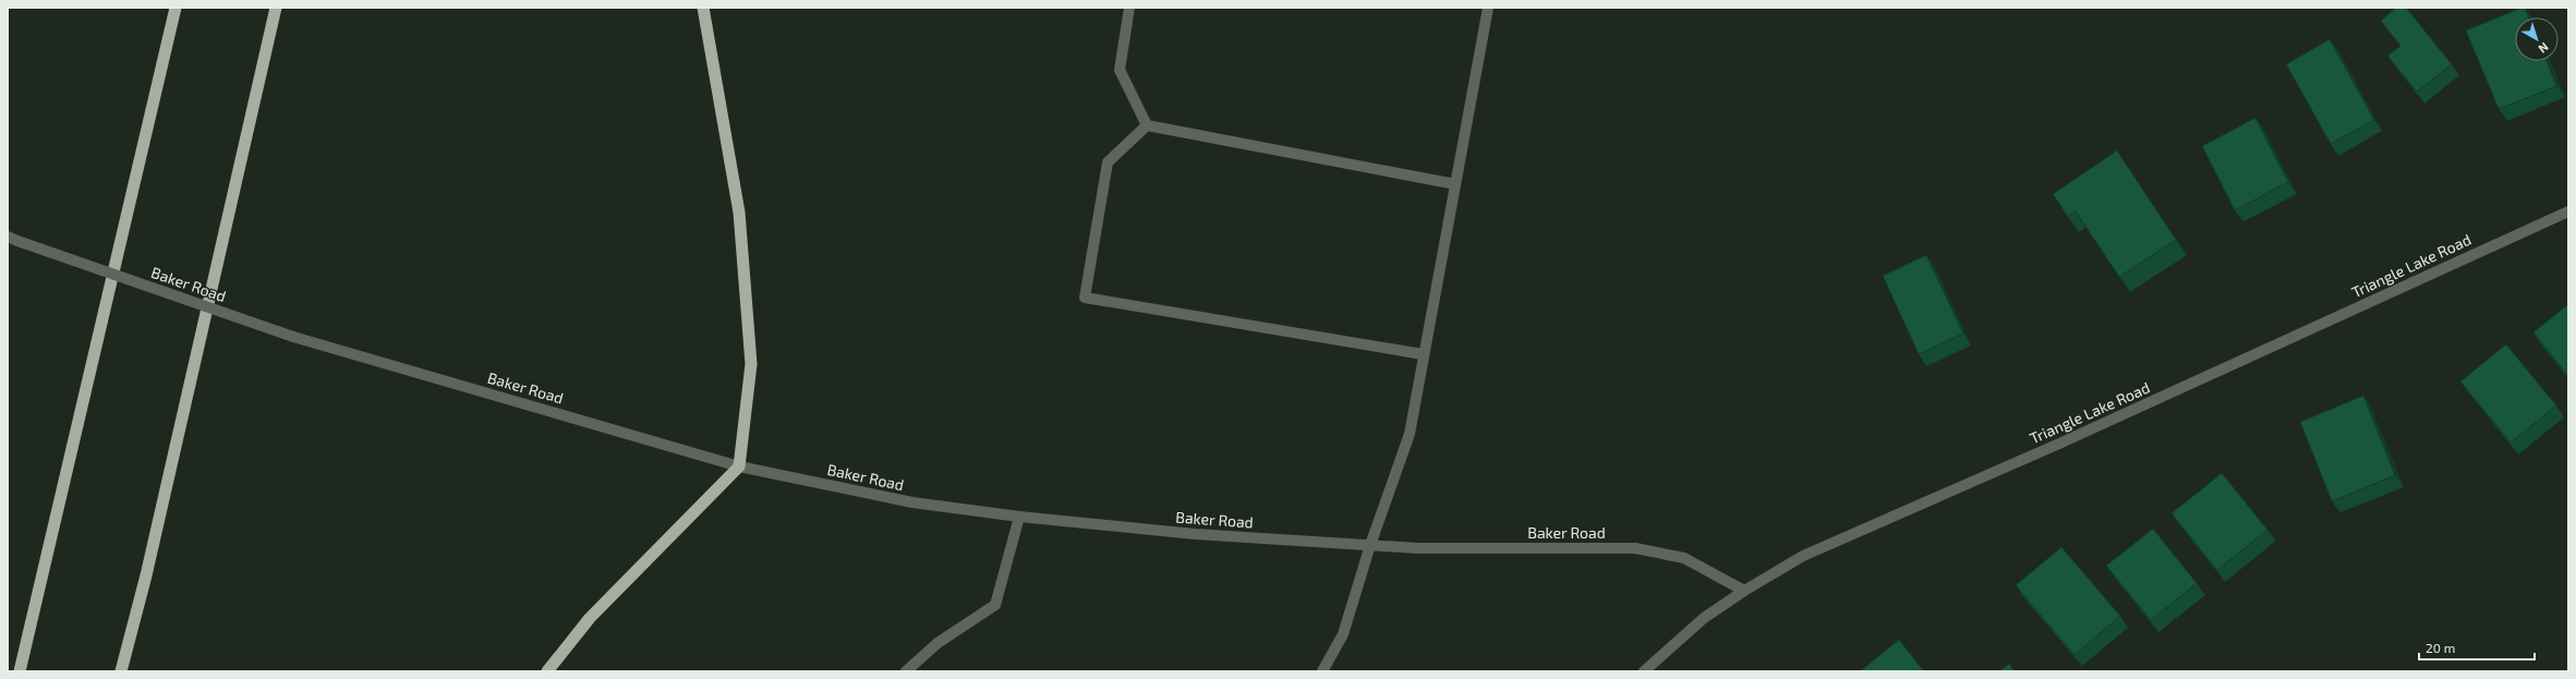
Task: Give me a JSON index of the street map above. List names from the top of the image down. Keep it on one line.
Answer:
{"streets":{"street":["Triangle Lake Road","Baker Road"]},"crossings":[["Triangle Lake Road","Baker Road"]],"scale_bar":"20 m","north":"bottom right"}
